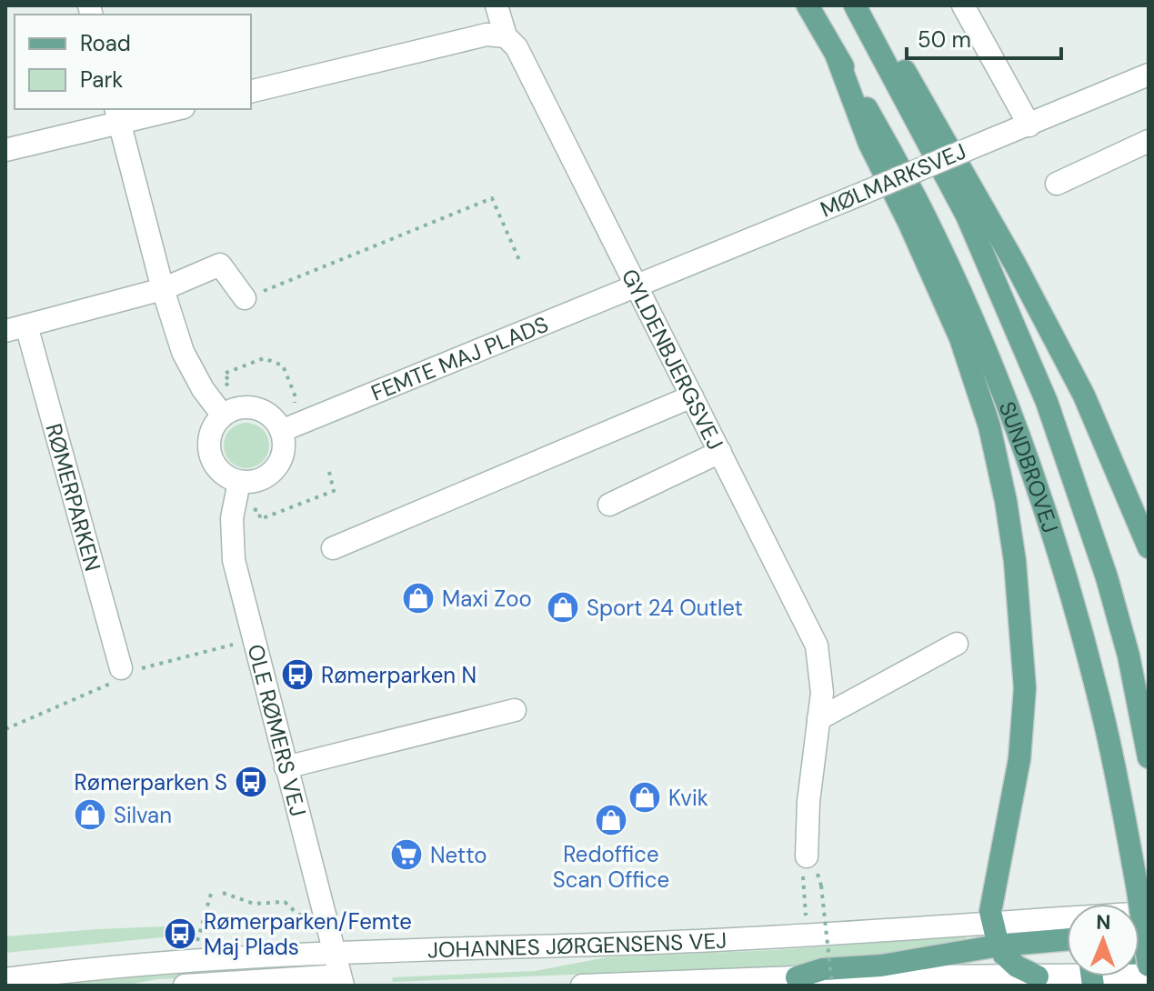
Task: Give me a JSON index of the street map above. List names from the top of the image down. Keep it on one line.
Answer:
{"streets":{"main road":["SUNDBROVEJ"],"street":["MØLMARKSVEJ","FEMTE MAJ PLADS","GYLDENBJERGSVEJ","RØMERPARKEN","OLE RØMERS VEJ","JOHANNES JØRGENSENS VEJ"]},"crossings":[["MØLMARKSVEJ","FEMTE MAJ PLADS"],["MØLMARKSVEJ","GYLDENBJERGSVEJ"],["FEMTE MAJ PLADS","GYLDENBJERGSVEJ"],["FEMTE MAJ PLADS","OLE RØMERS VEJ"],["OLE RØMERS VEJ","JOHANNES JØRGENSENS VEJ"]],"places":{"shop":["Maxi Zoo","Sport 24 Outlet","Kvik","Silvan","Redoffice Scan Office"],"bus stop":["Rømerparken N","Rømerparken S","Rømerparken/Femte Maj Plads"],"supermarket":["Netto"]},"legend":["Road","Park"],"scale_bar":"50 m","north":"top"}
